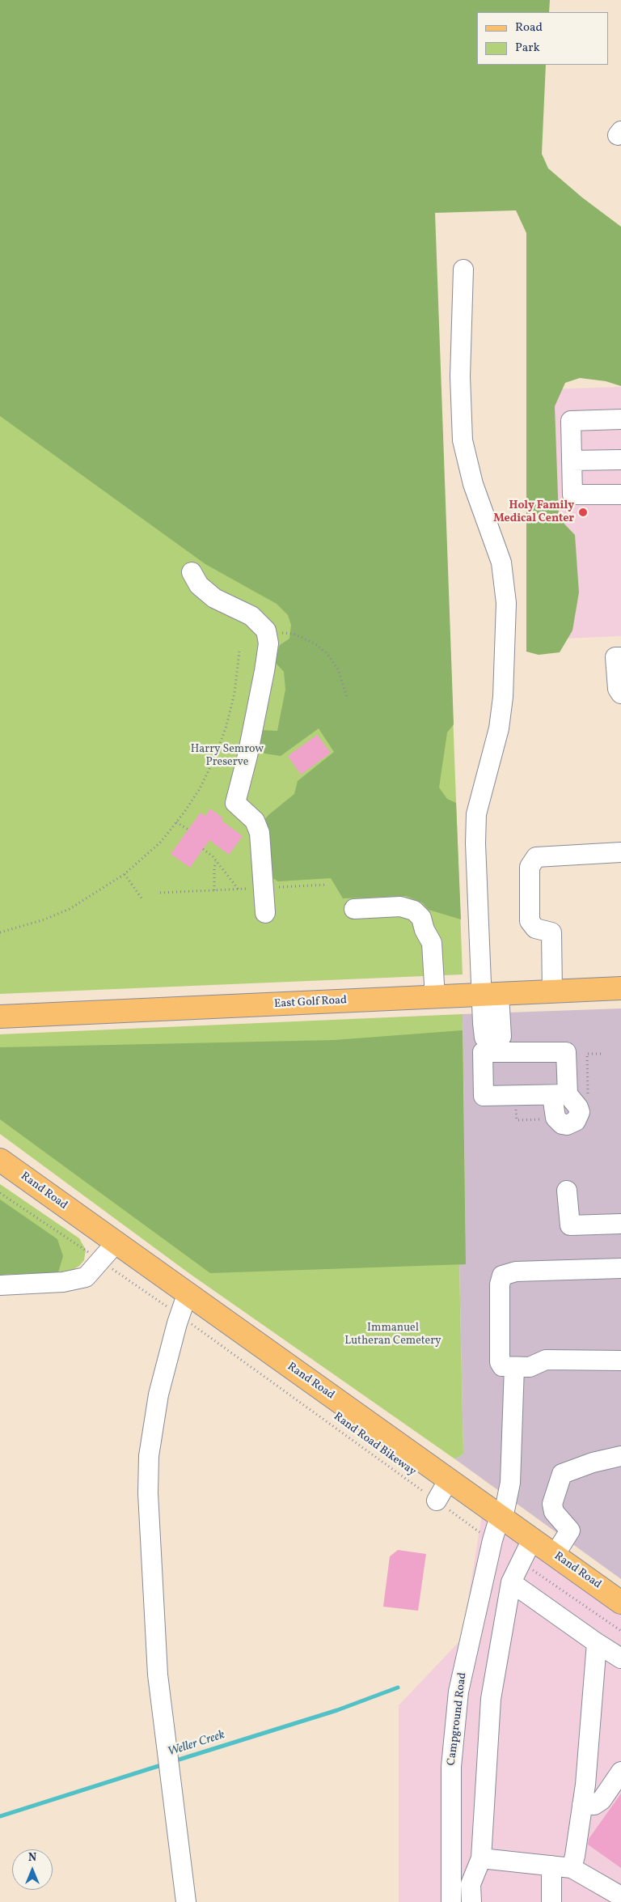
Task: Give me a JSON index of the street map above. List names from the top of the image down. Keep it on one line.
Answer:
{"streets":{"main road":["East Golf Road","Rand Road"],"street":["Campground Road"],"path":["Rand Road Bikeway"]},"crossings":[["Rand Road","Campground Road"],["Rand Road Bikeway","Campground Road"]],"water":["Weller Creek"],"parks":["Harry Semrow Preserve","Immanuel Lutheran Cemetery"],"places":["Holy Family Medical Center"],"legend":["Road","Park"],"north":"top"}
